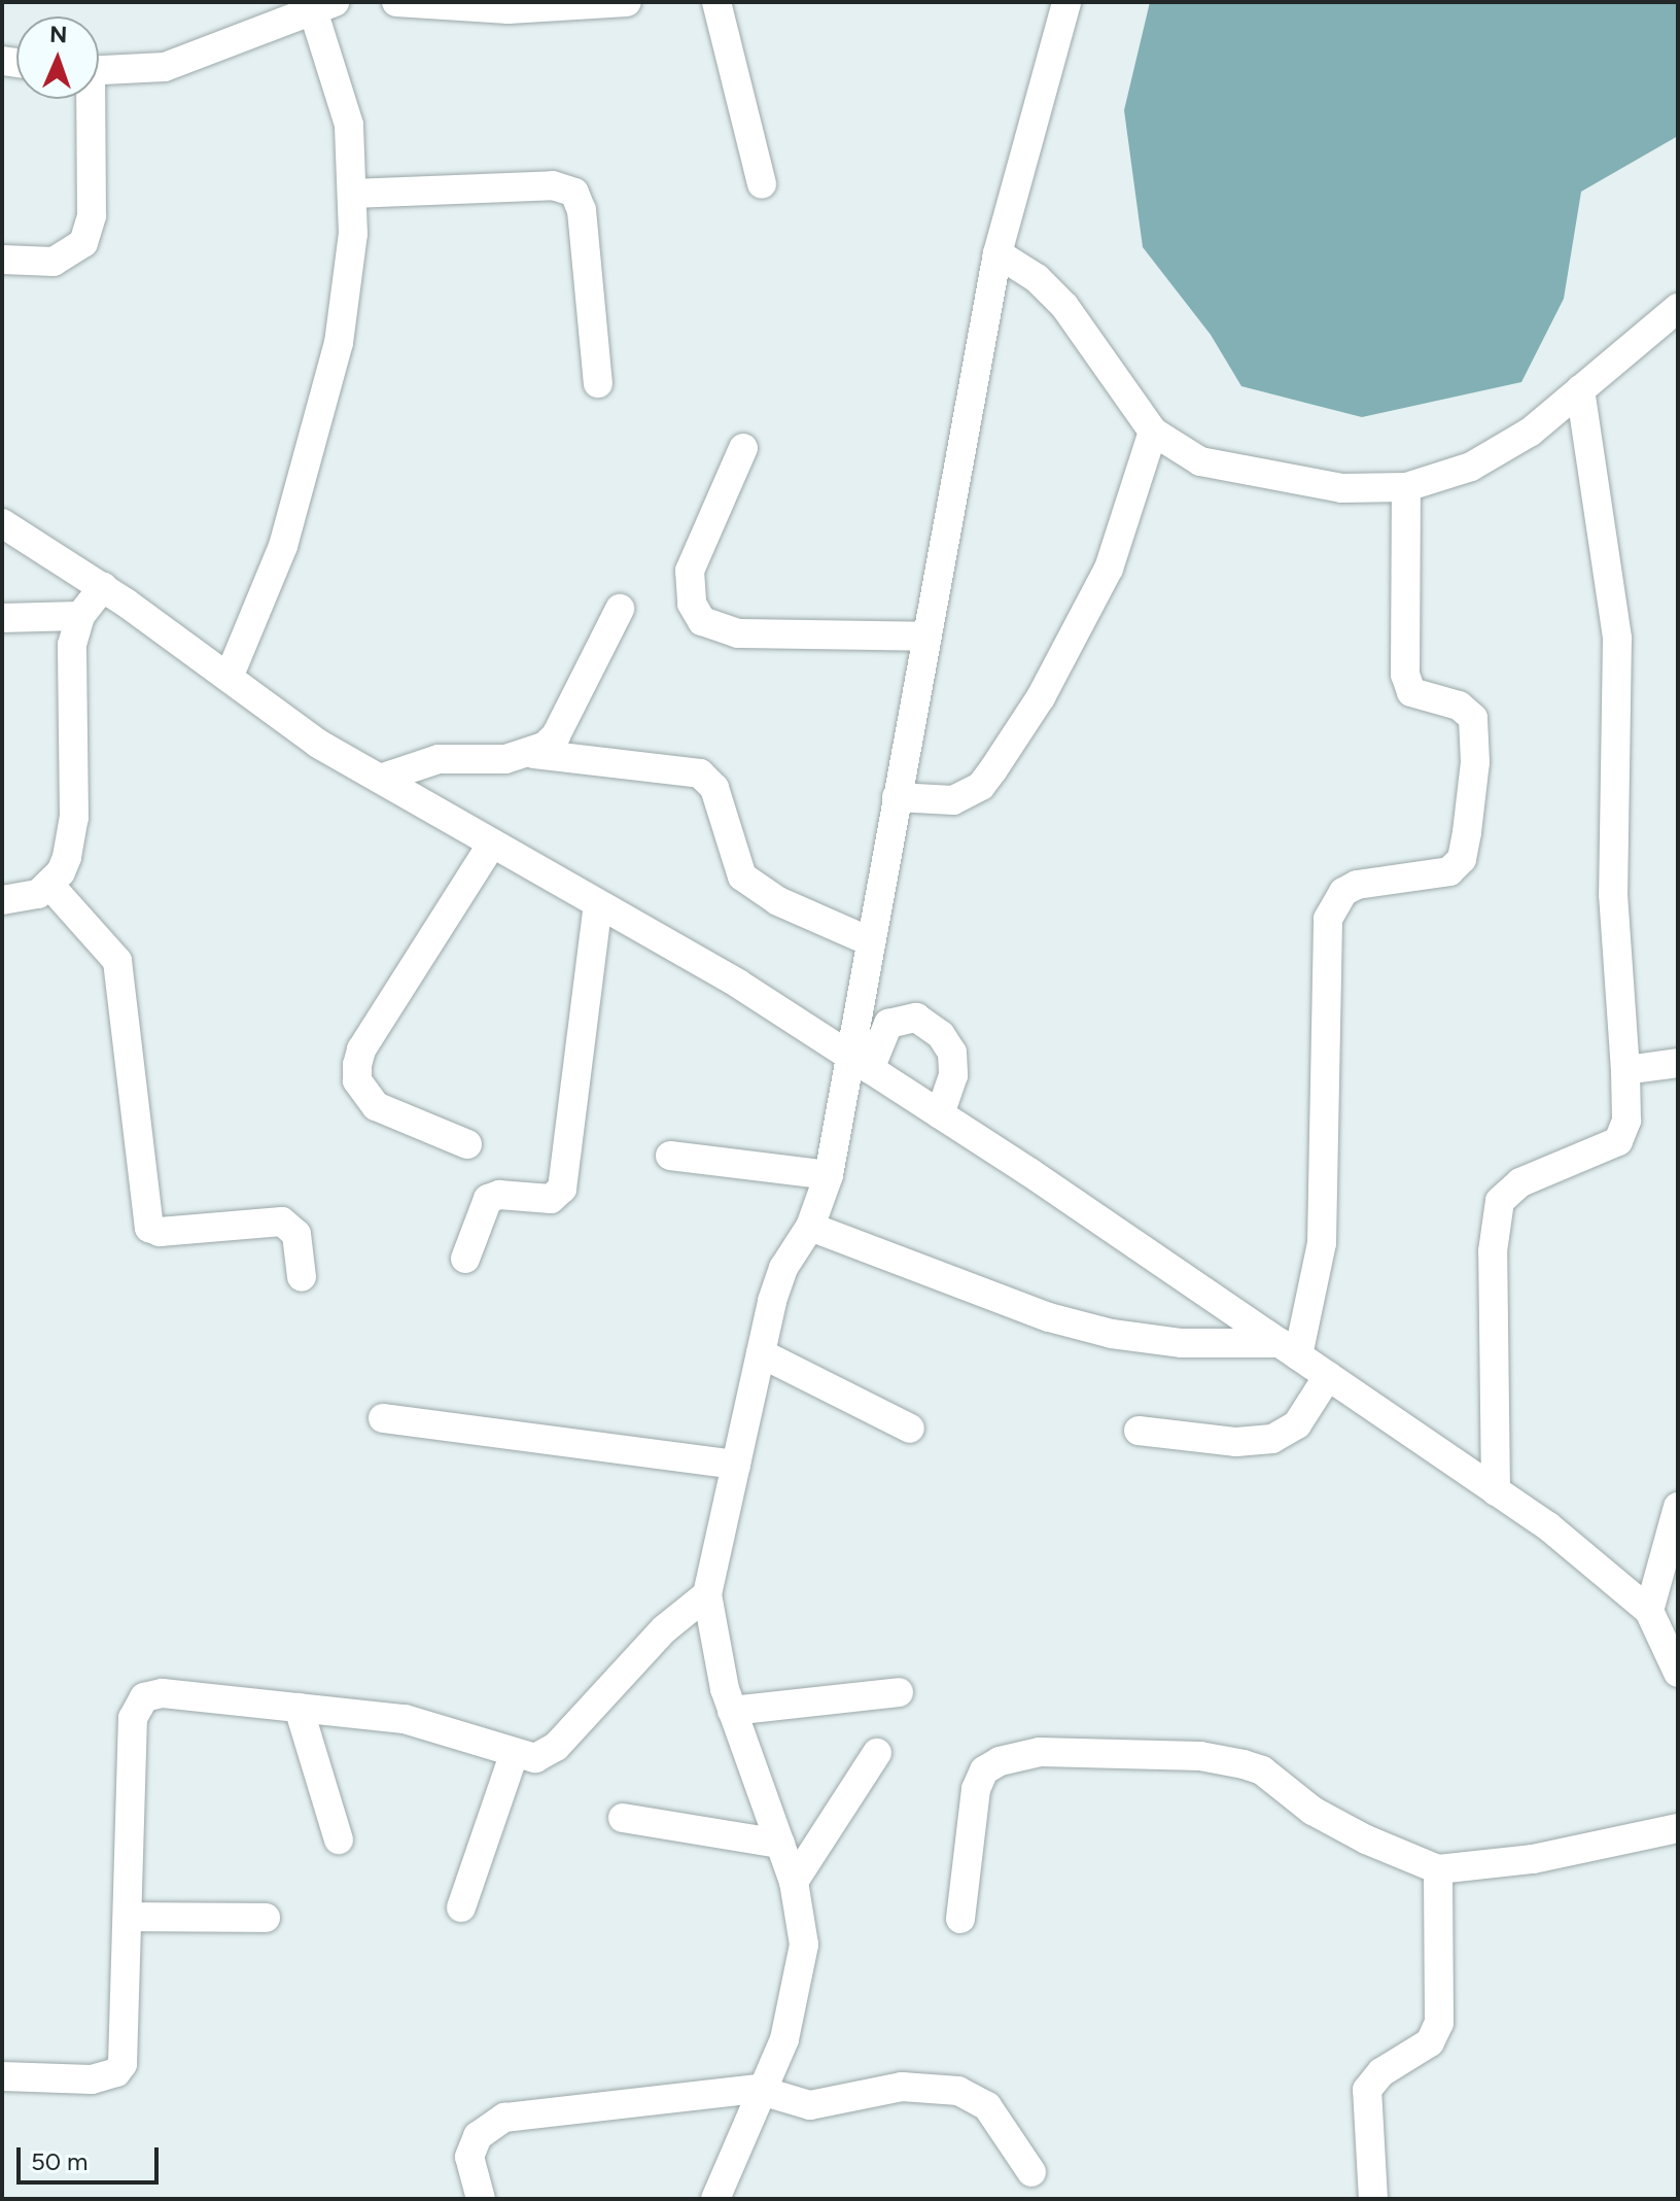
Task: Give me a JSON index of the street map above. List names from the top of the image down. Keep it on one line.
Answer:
{"scale_bar":"50 m","north":"top"}
